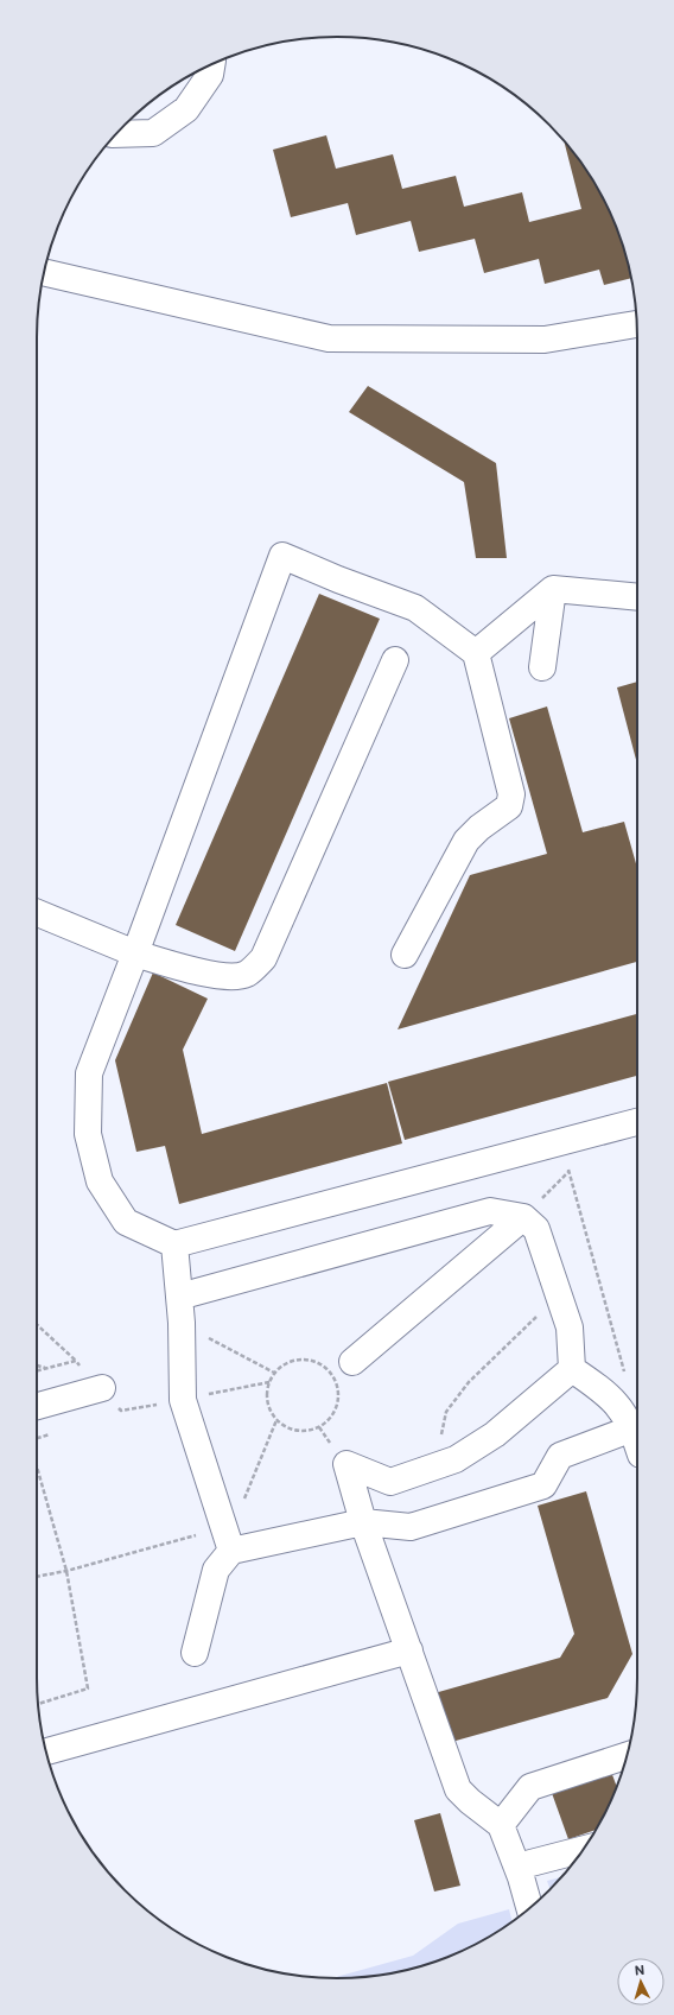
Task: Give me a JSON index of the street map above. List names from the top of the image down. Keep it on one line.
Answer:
{"north":"top"}
